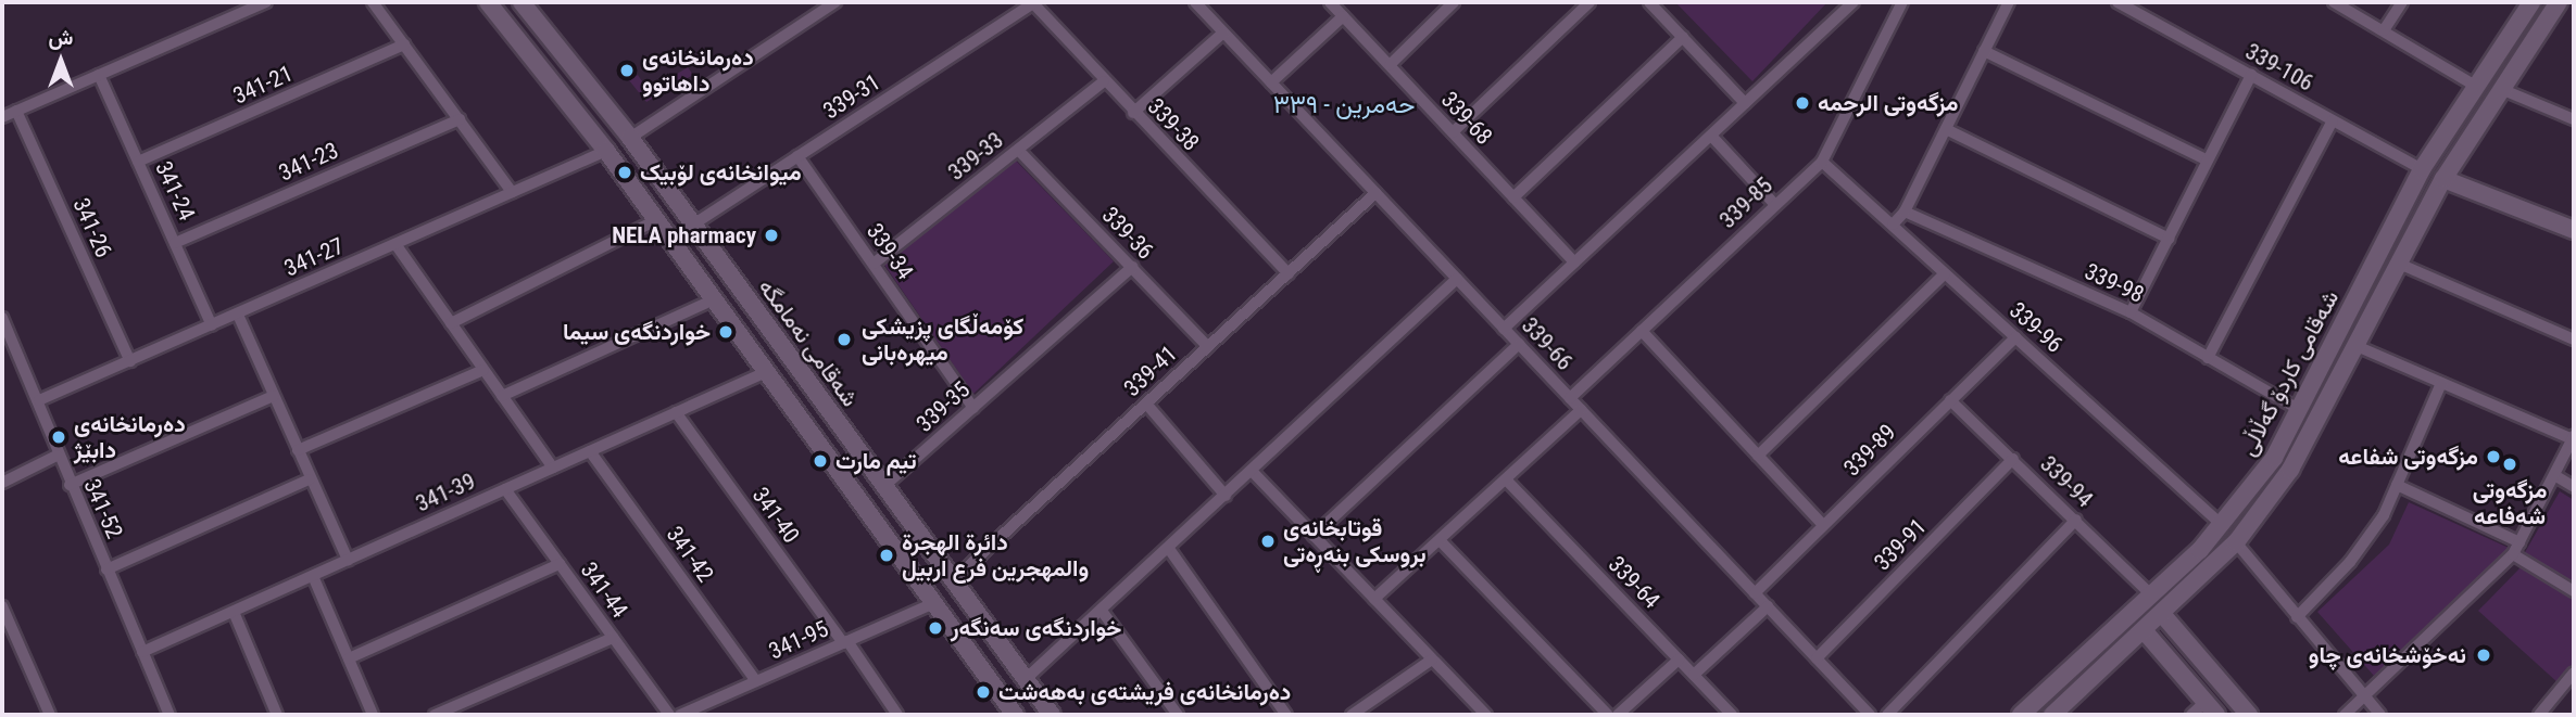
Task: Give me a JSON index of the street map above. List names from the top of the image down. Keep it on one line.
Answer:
{"streets":{"street":["339-106","341-21","339-31","339-68","339-38","339-33","341-23","341-24","339-85","341-26","339-36","339-34","341-27","339-98","339-96","شەقامی نەمامگە","339-66","339-41","شەقامی کاردۆ گەڵاڵی","339-35","339-89","339-94","341-39","341-52","341-40","339-91","341-42","339-64","341-44","341-95"]},"crossings":[["339-106","شەقامی کاردۆ گەڵاڵی"],["341-21","341-24"],["339-31","339-38"],["339-31","339-34"],["339-31","شەقامی نەمامگە"],["339-38","339-33"],["339-38","339-41"],["339-33","339-36"],["339-33","339-34"],["341-23","341-24"],["341-24","341-27"],["339-85","339-96"],["339-85","339-66"],["341-26","341-27"],["339-36","339-41"],["339-36","339-35"],["339-34","339-35"],["341-27","341-52"],["339-98","شەقامی کاردۆ گەڵاڵی"],["339-96","شەقامی کاردۆ گەڵاڵی"],["339-96","339-89"],["شەقامی نەمامگە","339-41"],["شەقامی نەمامگە","339-35"],["339-66","339-41"],["339-66","339-89"],["339-66","339-91"],["شەقامی کاردۆ گەڵاڵی","339-94"],["339-89","339-94"],["339-94","339-91"],["341-39","341-52"],["341-39","341-40"],["341-39","341-42"],["341-39","341-44"],["341-40","341-95"],["341-42","341-95"]],"districts":["حەمرین - ٣٣٩"],"places":["دەرمانخانەی داهاتوو","مزگەوتی الرحمە","میوانخانەی لۆبیک","NELA pharmacy","خواردنگەی سیما","کۆمەڵگای پزیشکی میهرەبانی","دەرمانخانەی دابێژ","مزگەوتی شفاعە","تیم مارت","مزگەوتی شەفاعە","قوتابخانەی بروسکی بنەڕەتی","دائرة الهجرة والمهجرين فرع اربيل","خواردنگەی سەنگەر","نەخۆشخانەی چاو","دەرمانخانەی فریشتەی بەهەشت"],"north":"top"}
